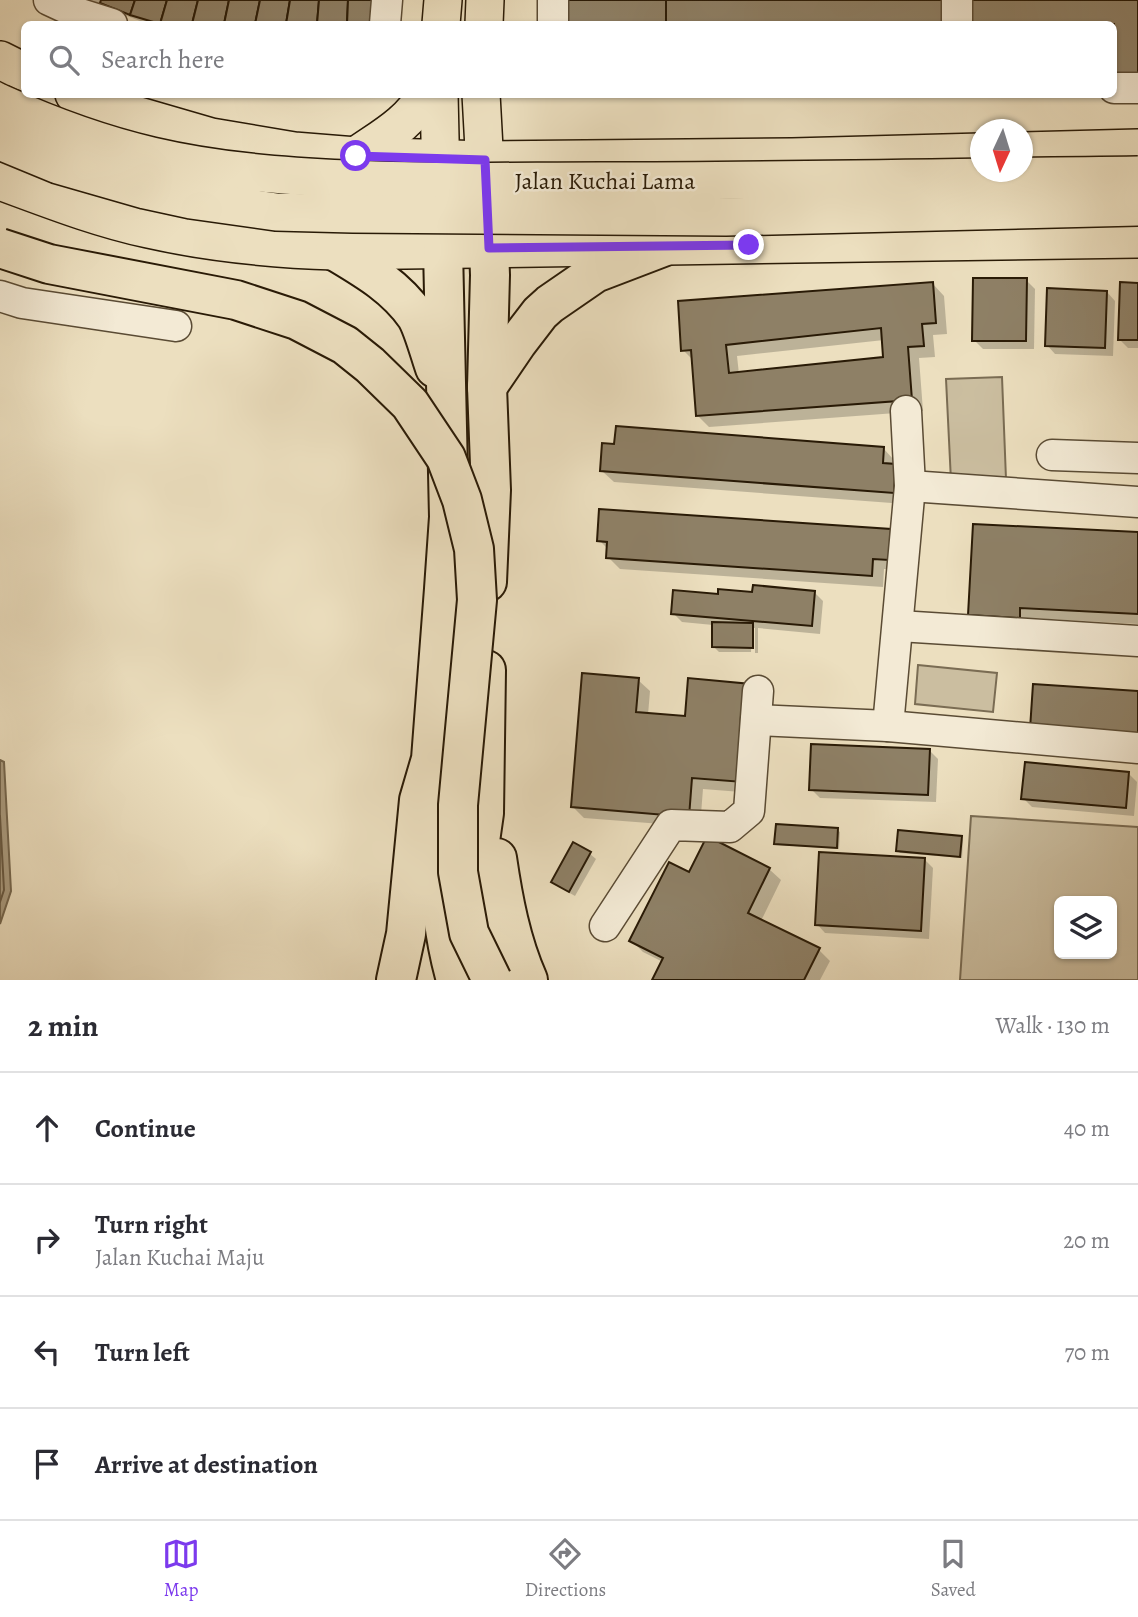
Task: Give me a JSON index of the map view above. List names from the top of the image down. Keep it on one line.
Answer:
{"streets":{"main road":["Jalan Kuchai Lama"]},"north":"bottom","page":{"search":"Search here","heading":["2 min","Walk · 130 m"],"list":[["Continue","40 m"],["Turn right","Jalan Kuchai Maju","20 m"],["Turn left","70 m"],"Arrive at destination"],"nav":["Map","Directions","Saved"]}}
